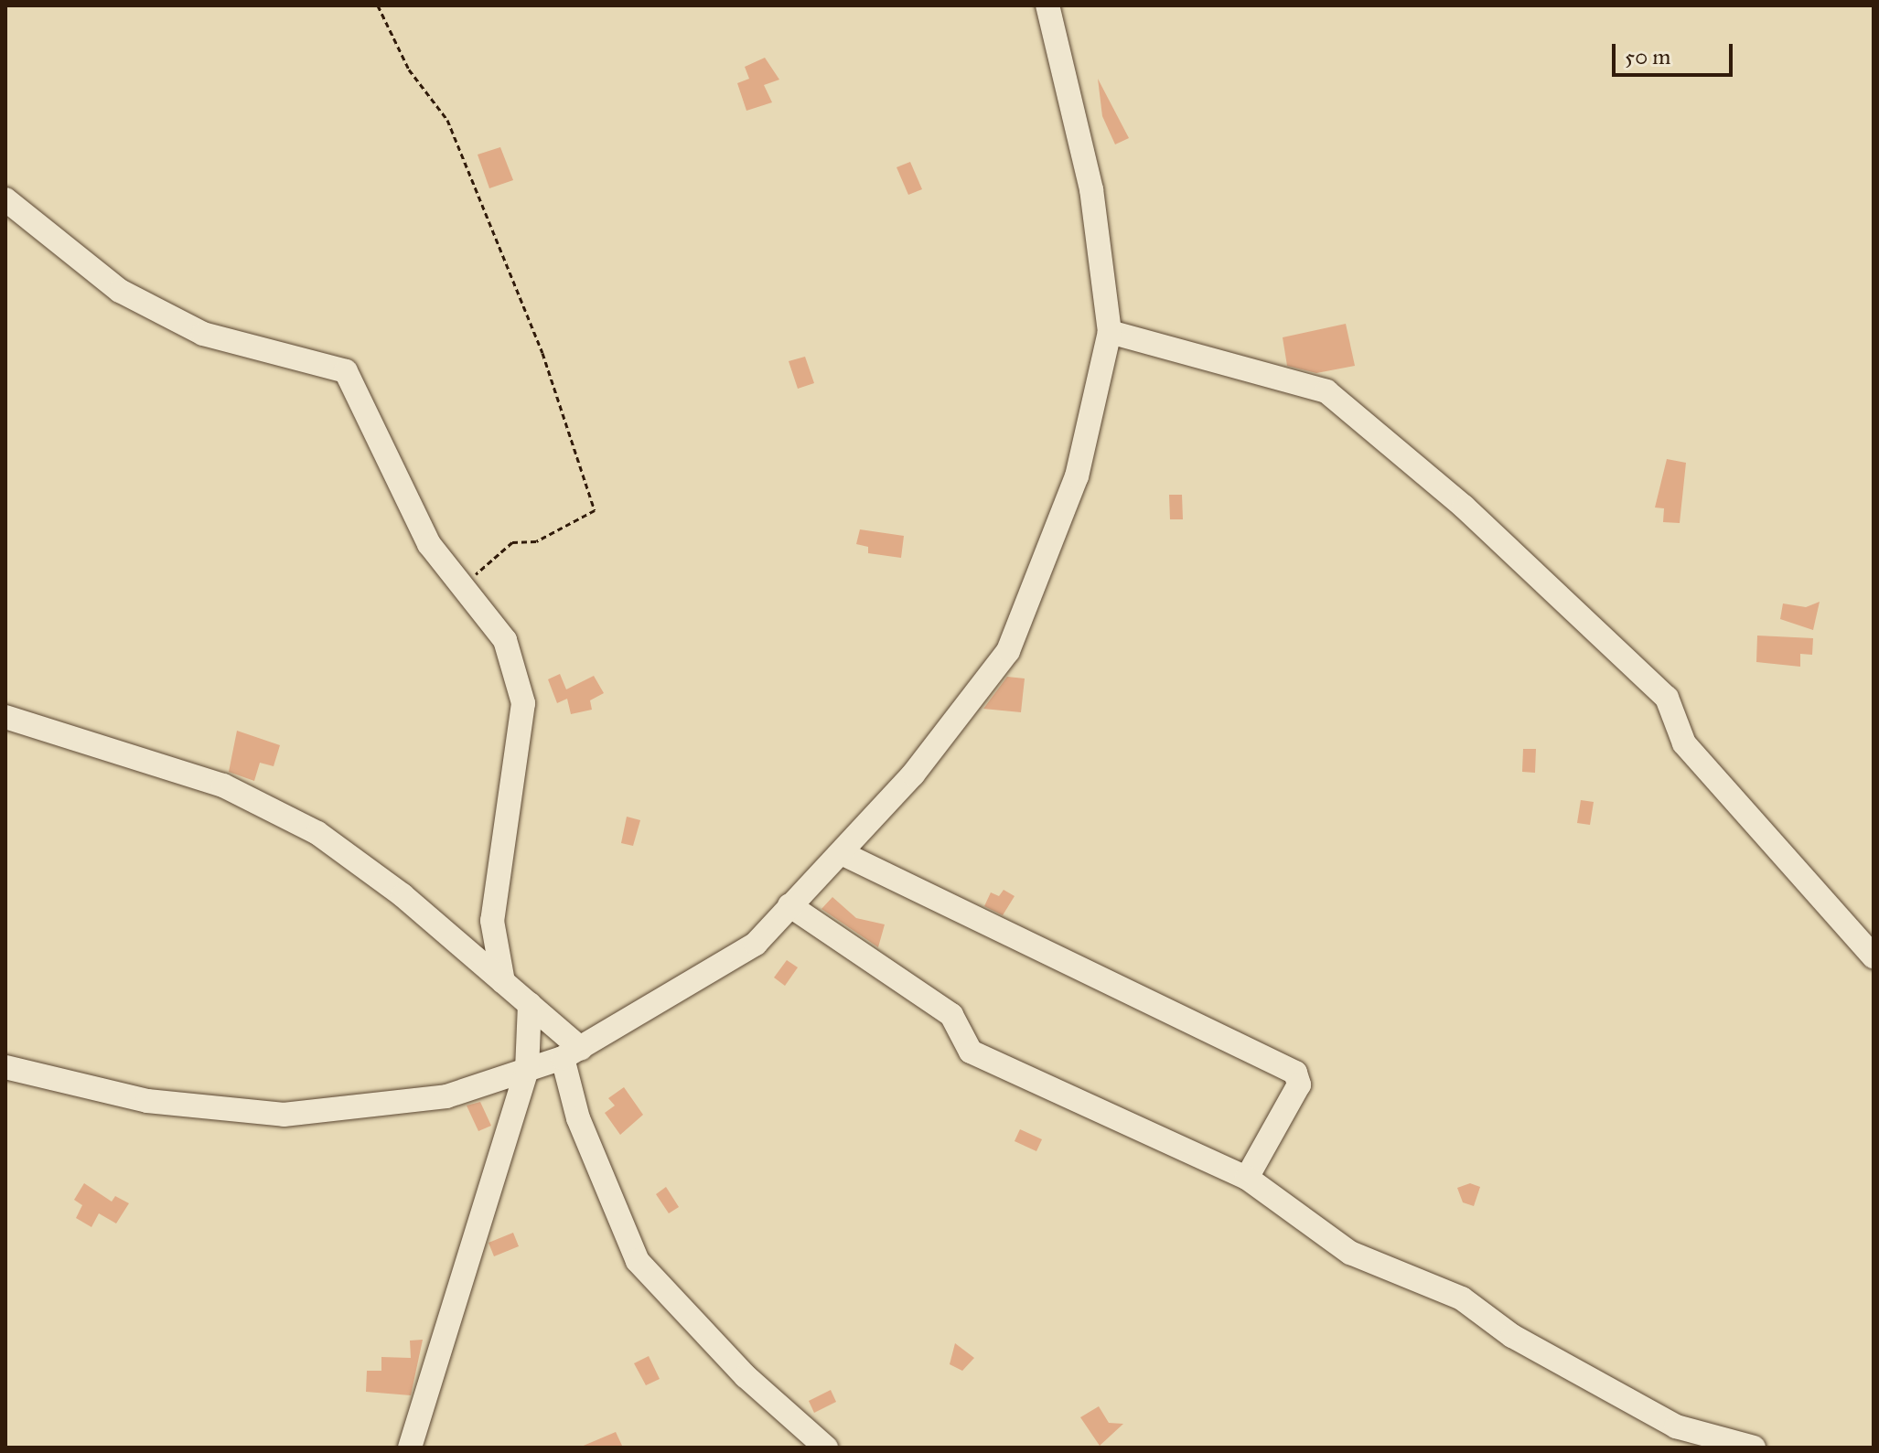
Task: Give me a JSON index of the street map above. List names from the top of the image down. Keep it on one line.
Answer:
{"scale_bar":"50 m"}
